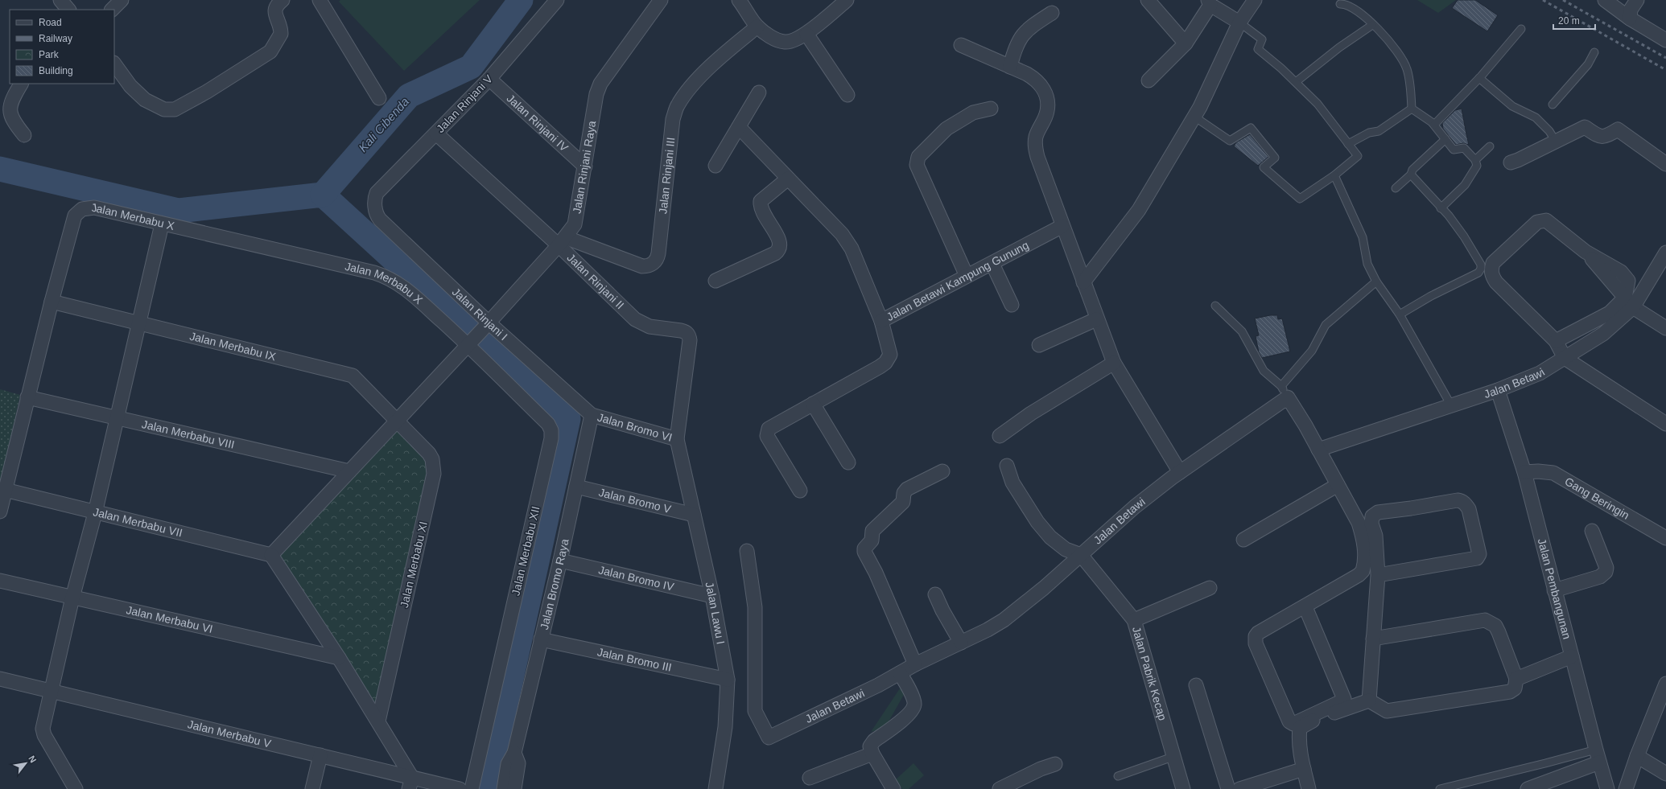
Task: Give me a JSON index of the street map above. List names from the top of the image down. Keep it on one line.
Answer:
{"streets":{"street":["Jalan Rinjani V","Jalan Rinjani IV","Jalan Rinjani Raya","Jalan Rinjani III","Jalan Merbabu X","Jalan Rinjani II","Jalan Betawi Kampung Gunung","Jalan Rinjani I","Jalan Merbabu IX","Jalan Betawi","Jalan Bromo VI","Jalan Merbabu VIII","Gang Beringin","Jalan Bromo V","Jalan Merbabu VII","Jalan Merbabu XII","Jalan Merbabu XI","Jalan Bromo IV","Jalan Bromo Raya","Jalan Pembangunan","Jalan Lawu I","Jalan Merbabu VI","Jalan Bromo III","Jalan Pabrik Kecap","Jalan Merbabu V"]},"crossings":[["Jalan Rinjani V","Jalan Rinjani IV"],["Jalan Rinjani V","Jalan Rinjani II"],["Jalan Rinjani V","Jalan Rinjani I"],["Jalan Rinjani IV","Jalan Rinjani Raya"],["Jalan Rinjani Raya","Jalan Rinjani III"],["Jalan Rinjani Raya","Jalan Merbabu X"],["Jalan Rinjani Raya","Jalan Rinjani II"],["Jalan Rinjani Raya","Jalan Rinjani I"],["Jalan Rinjani Raya","Jalan Merbabu IX"],["Jalan Rinjani Raya","Jalan Merbabu VIII"],["Jalan Rinjani Raya","Jalan Merbabu VII"],["Jalan Rinjani Raya","Jalan Merbabu XII"],["Jalan Rinjani Raya","Jalan Merbabu XI"],["Jalan Rinjani III","Jalan Rinjani II"],["Jalan Merbabu X","Jalan Merbabu IX"],["Jalan Merbabu X","Jalan Merbabu VIII"],["Jalan Merbabu X","Jalan Merbabu VII"],["Jalan Merbabu X","Jalan Merbabu XII"],["Jalan Rinjani II","Jalan Bromo VI"],["Jalan Rinjani II","Jalan Lawu I"],["Jalan Rinjani I","Jalan Bromo VI"],["Jalan Rinjani I","Jalan Bromo Raya"],["Jalan Merbabu IX","Jalan Merbabu XI"],["Jalan Betawi","Jalan Pembangunan"],["Jalan Betawi","Jalan Pabrik Kecap"],["Jalan Bromo VI","Jalan Bromo Raya"],["Jalan Bromo VI","Jalan Lawu I"],["Gang Beringin","Jalan Pembangunan"],["Jalan Bromo V","Jalan Bromo Raya"],["Jalan Bromo V","Jalan Lawu I"],["Jalan Bromo IV","Jalan Bromo Raya"],["Jalan Bromo IV","Jalan Lawu I"],["Jalan Bromo Raya","Jalan Bromo III"],["Jalan Lawu I","Jalan Bromo III"]],"water":["Kali Cibenda"],"legend":["Road","Railway","Park","Building"],"scale_bar":"20 m","north":"top right"}
